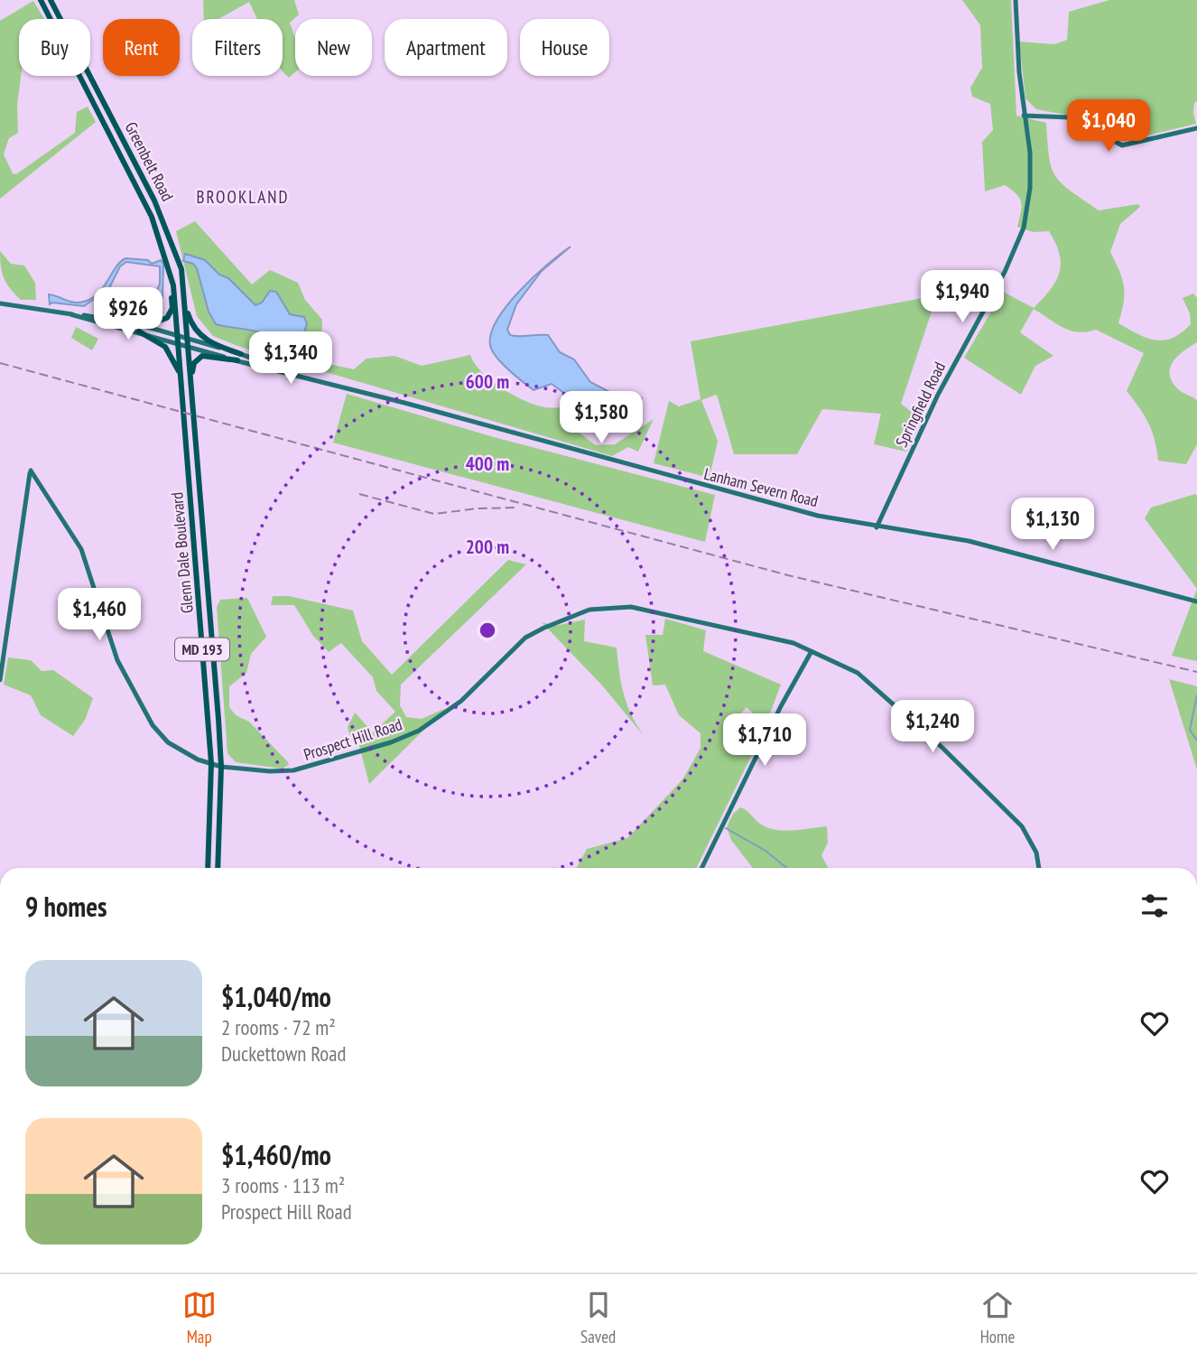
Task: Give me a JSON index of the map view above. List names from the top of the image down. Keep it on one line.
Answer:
{"streets":{"main road":["Greenbelt Road","Glenn Dale Boulevard","MD 193"],"street":["Springfield Road","Lanham Severn Road","Prospect Hill Road"]},"crossings":[["Greenbelt Road","Lanham Severn Road"],["Greenbelt Road","Glenn Dale Boulevard"],["Springfield Road","Lanham Severn Road"],["Lanham Severn Road","Glenn Dale Boulevard"],["Glenn Dale Boulevard","Prospect Hill Road"]],"districts":["BROOKLAND"],"page":{"chip":["Buy","Rent","Filters","New","Apartment","House"],"price":["$1,040","$1,940","$926","$1,340","$1,580","$1,130","$1,460","$1,240","$1,710"],"heading":"9 homes","list":[{"name":"$1,040/mo","note":"2 rooms · 72 m² · Duckettown Road"},{"name":"$1,460/mo","note":"3 rooms · 113 m² · Prospect Hill Road"}],"tabs":["Map","Saved","Home"]},"rings":["600 m","400 m","200 m"]}
